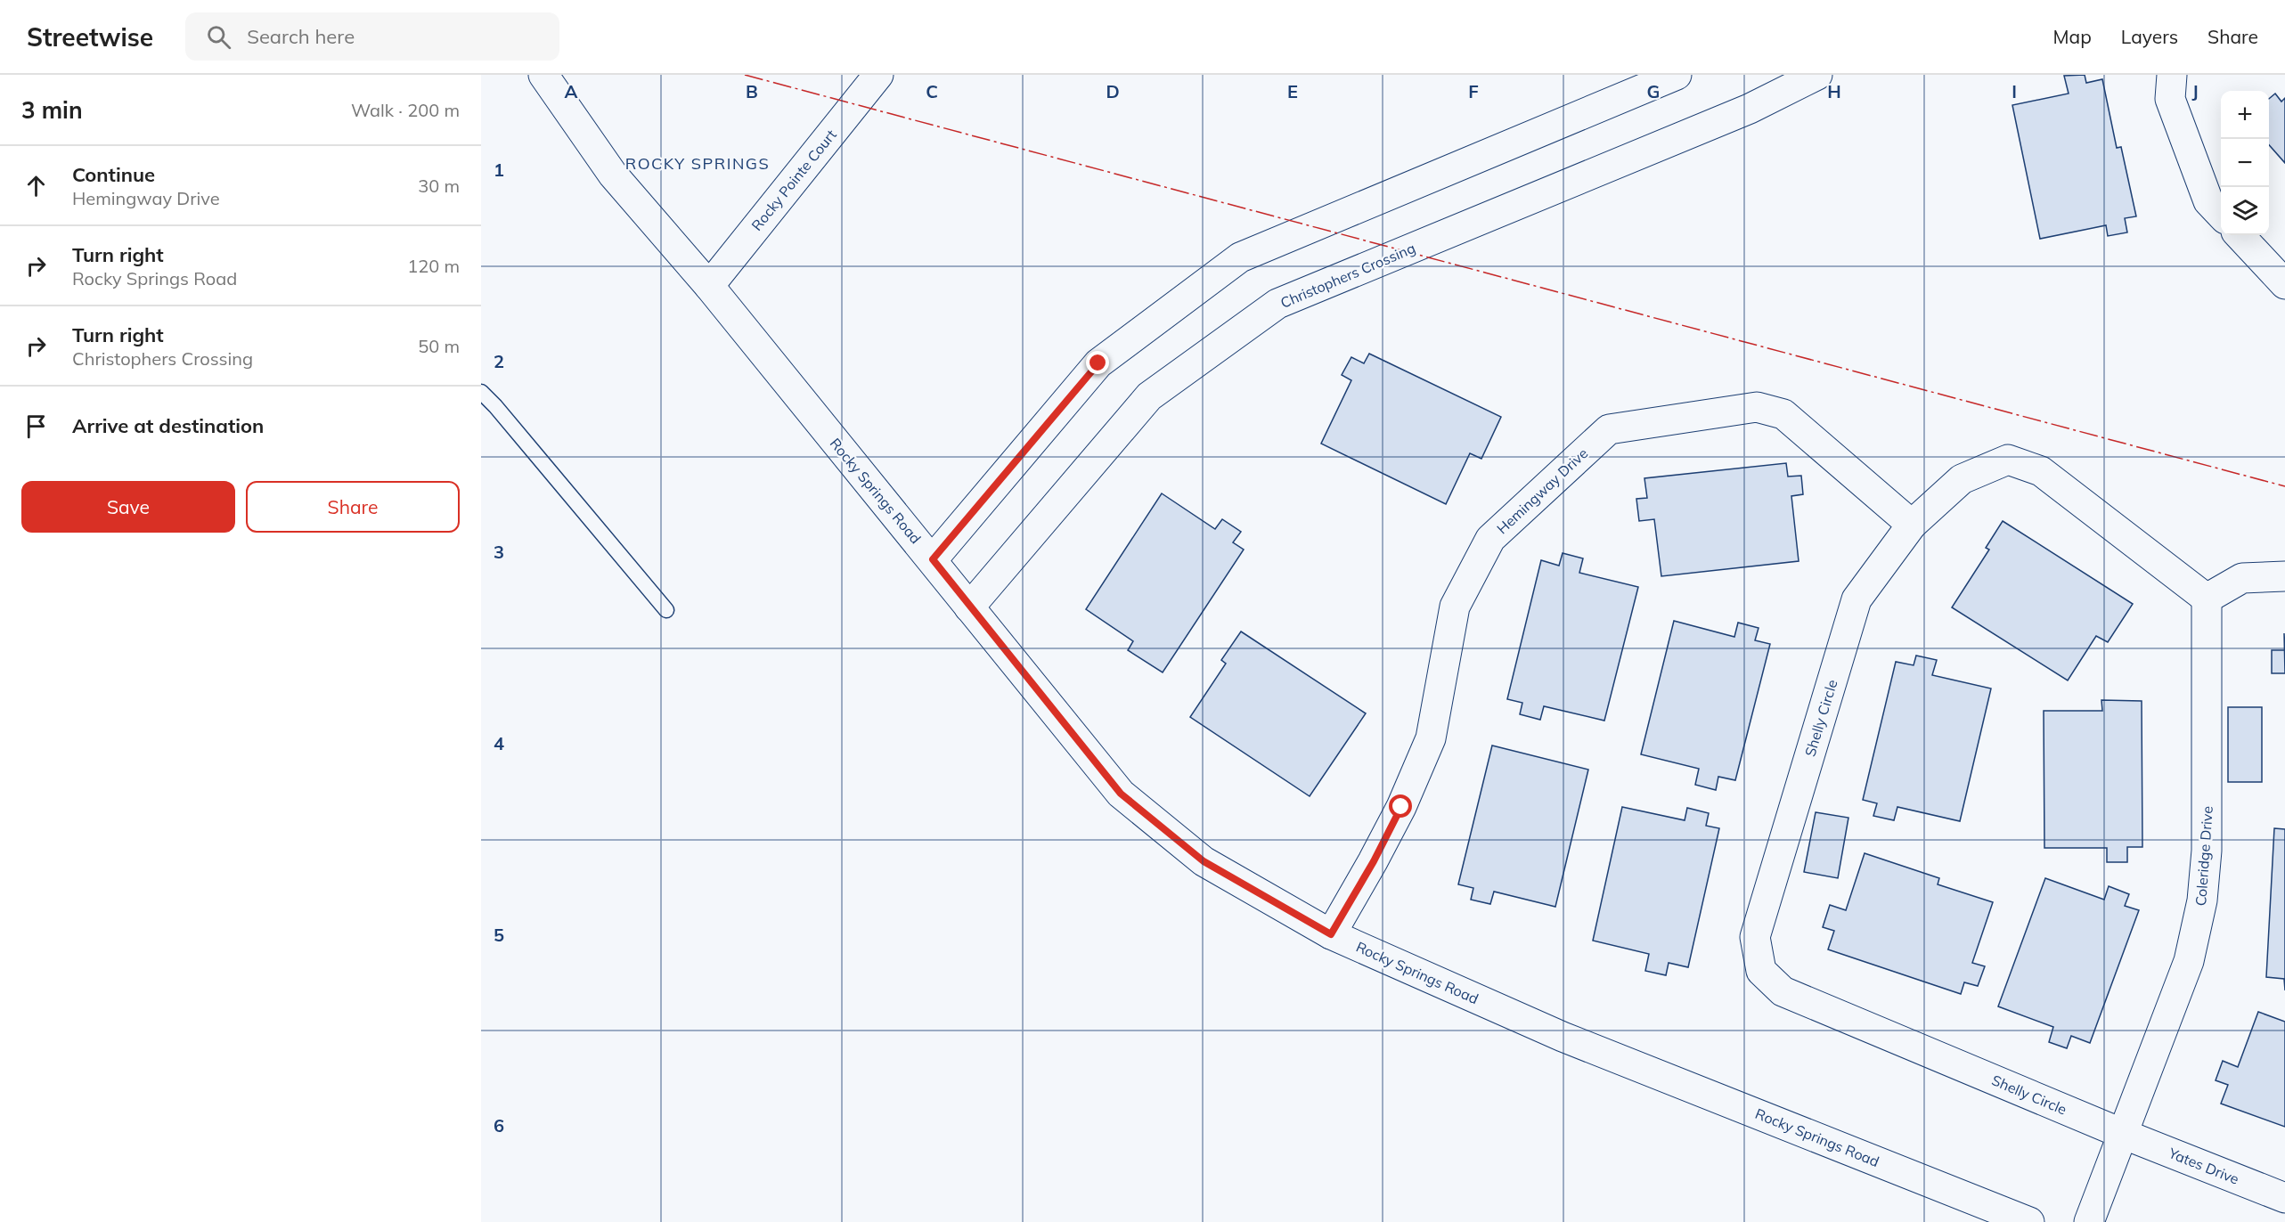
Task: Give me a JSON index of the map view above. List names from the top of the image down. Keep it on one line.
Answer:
{"streets":{"street":["Rocky Pointe Court","Christophers Crossing","Rocky Springs Road","Hemingway Drive","Shelly Circle","Coleridge Drive","Yates Drive"]},"crossings":[["Rocky Pointe Court","Rocky Springs Road"],["Christophers Crossing","Rocky Springs Road"],["Rocky Springs Road","Hemingway Drive"],["Hemingway Drive","Shelly Circle"],["Shelly Circle","Coleridge Drive"],["Shelly Circle","Yates Drive"],["Coleridge Drive","Yates Drive"]],"districts":["ROCKY SPRINGS"],"page":{"header":"Streetwise","search":"Search here","nav":["Map","Layers","Share"],"heading":["3 min","Walk · 200 m"],"map_buttons":["+","−"],"list":[["Continue","Hemingway Drive","30 m"],["Turn right","Rocky Springs Road","120 m"],["Turn right","Christophers Crossing","50 m"],"Arrive at destination"],"buttons":["Save","Share"]},"grid":{"columns":["A","B","C","D","E","F","G","H","I","J"],"rows":["1","2","3","4","5","6"]}}
